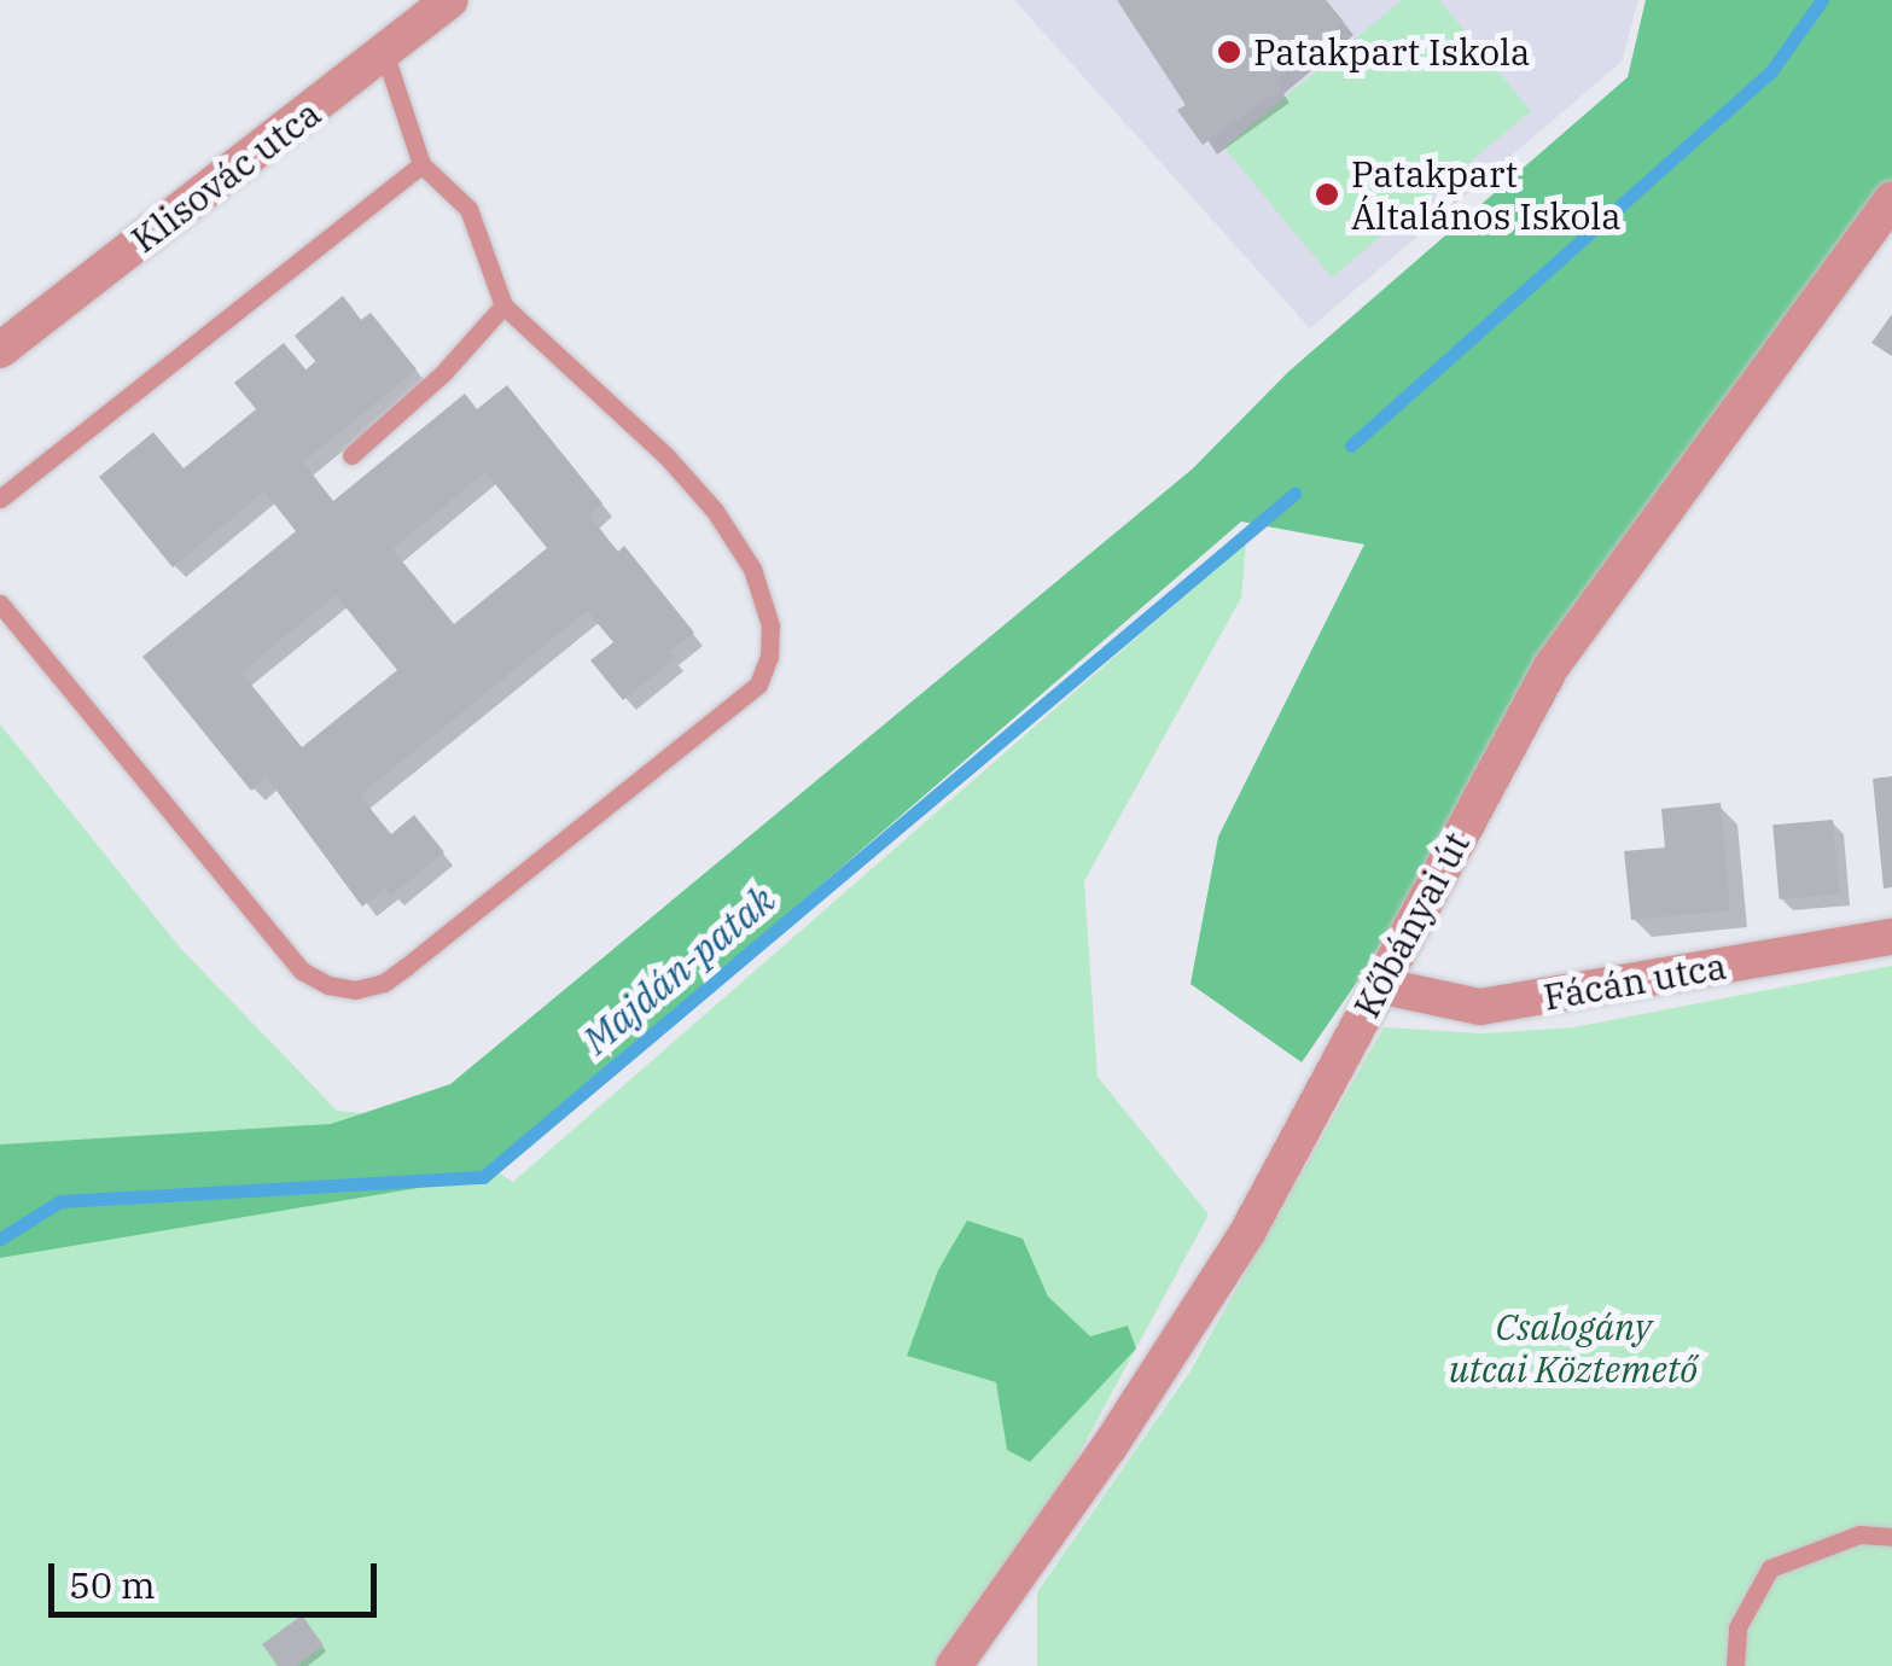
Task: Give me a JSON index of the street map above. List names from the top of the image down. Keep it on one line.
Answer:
{"streets":{"street":["Klisovác utca","Kőbányai út","Fácán utca"]},"crossings":[["Kőbányai út","Fácán utca"]],"water":["Majdán-patak"],"parks":["Csalogány utcai Köztemető"],"places":["Patakpart Iskola","Patakpart Általános Iskola"],"scale_bar":"50 m"}
